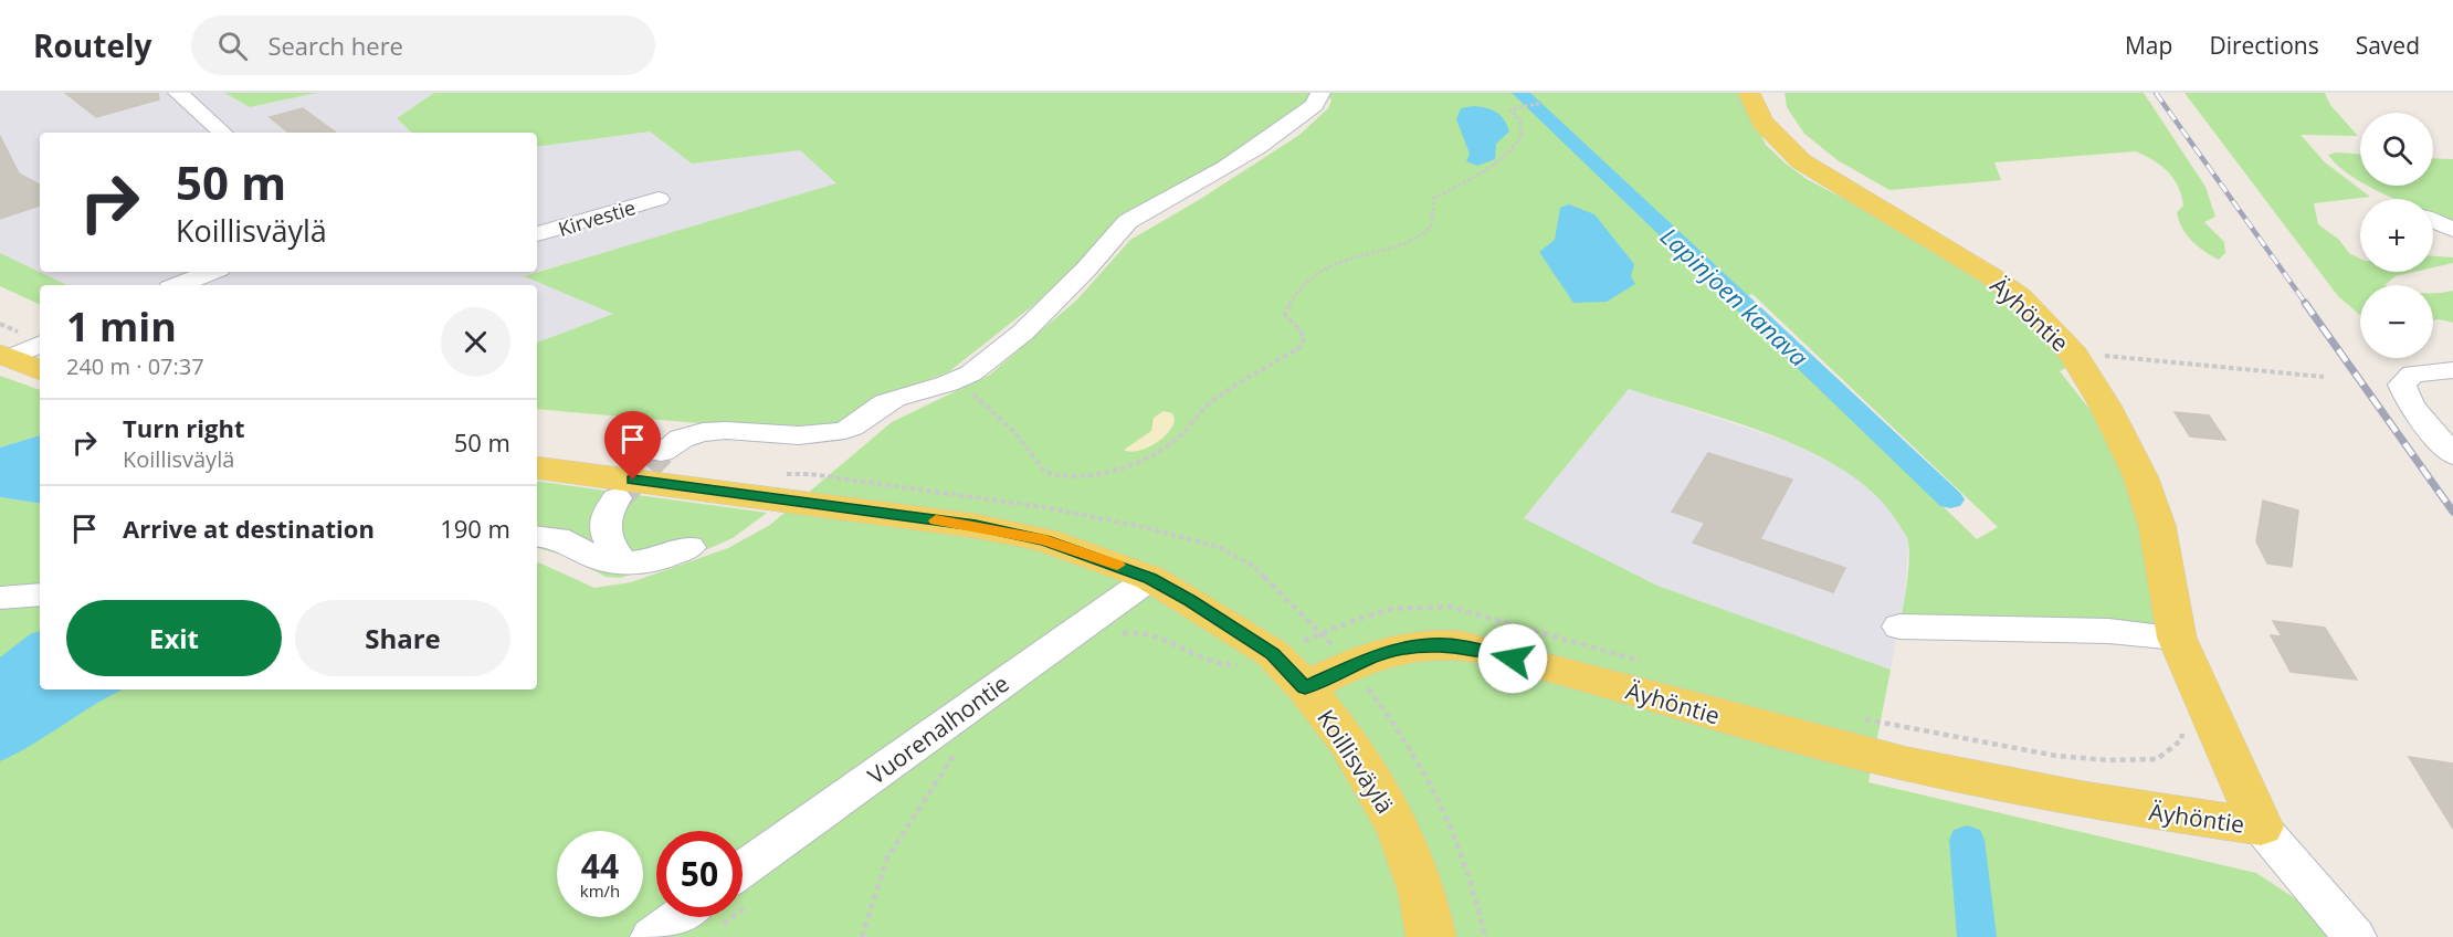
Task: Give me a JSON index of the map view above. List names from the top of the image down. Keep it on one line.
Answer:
{"streets":{"main road":["Äyhöntie","Koillisväylä"],"street":["Kirvestie","Vuorenalhontie"]},"crossings":[["Äyhöntie","Koillisväylä"],["Vuorenalhontie","Koillisväylä"]],"water":["Lapinjoen kanava"],"page":{"header":"Routely","search":"Search here","nav":["Map","Directions","Saved"],"map_buttons":["+","−"],"turn":["50 m","Koillisväylä"],"heading":["1 min","240 m · 07:37"],"list":[{"name":"Turn right","note":"Koillisväylä","value":"50 m"},{"name":"Arrive at destination","value":"190 m"}],"buttons":["Exit","Share"],"speed":"44 km/h","limit":"50"}}
